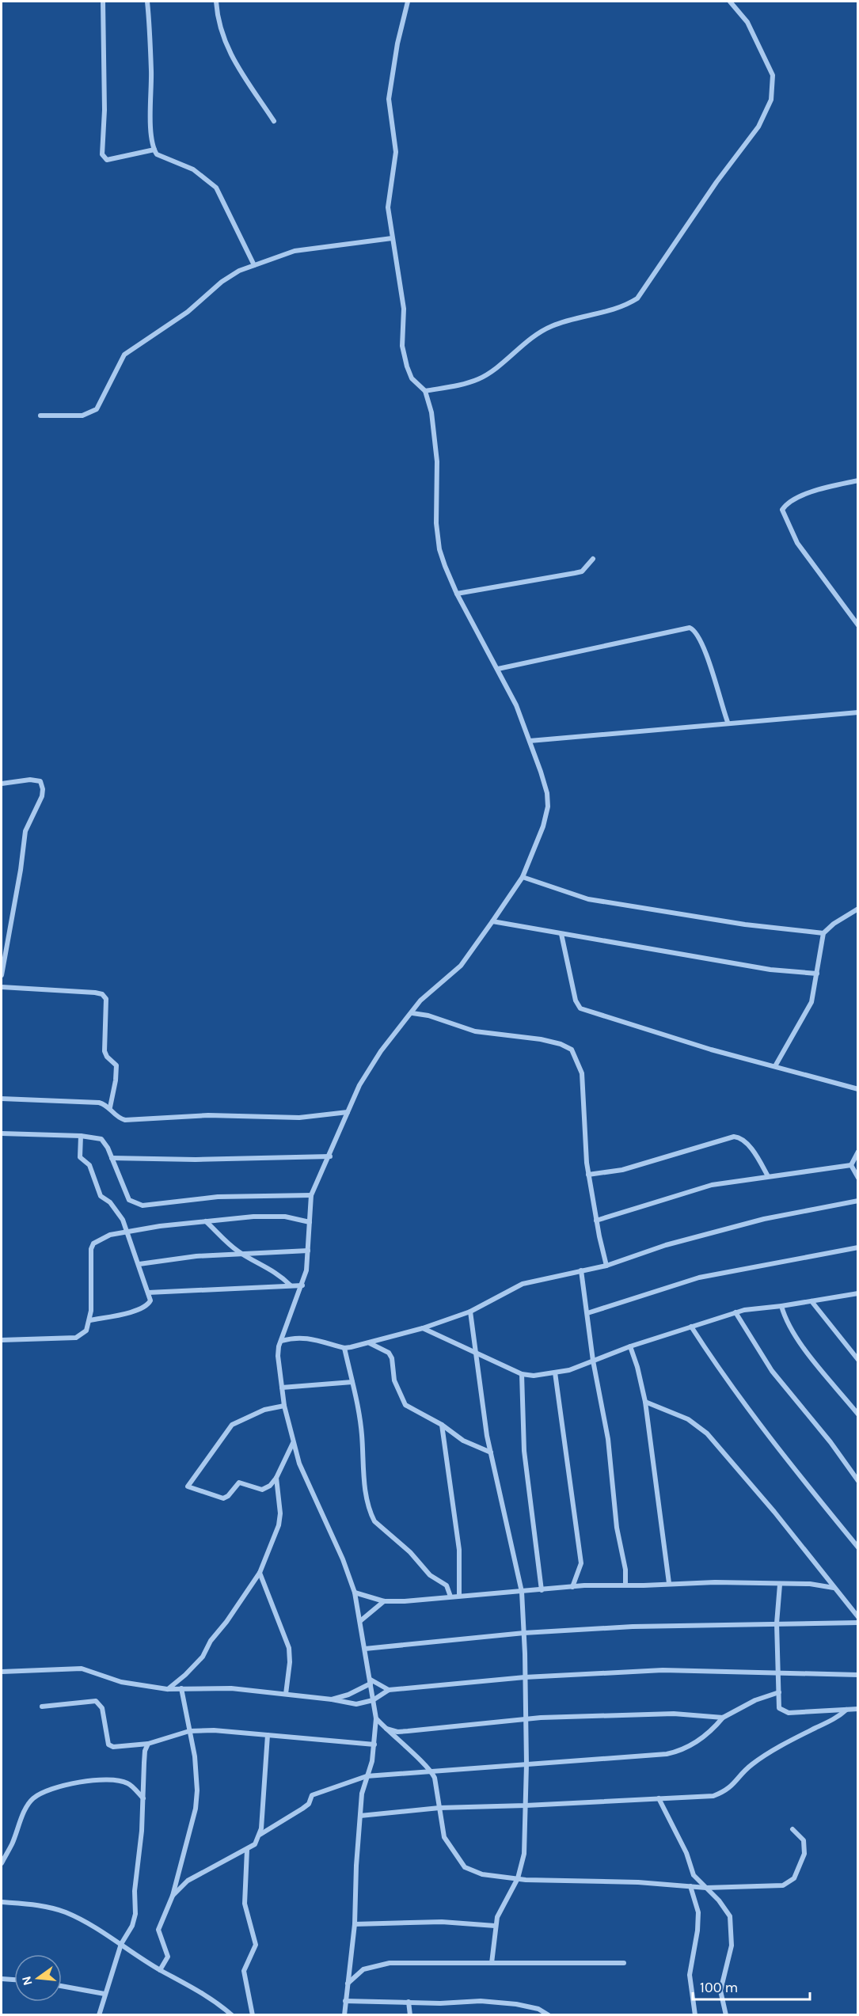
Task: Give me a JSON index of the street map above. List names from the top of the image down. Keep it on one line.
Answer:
{"scale_bar":"100 m","north":"left"}
